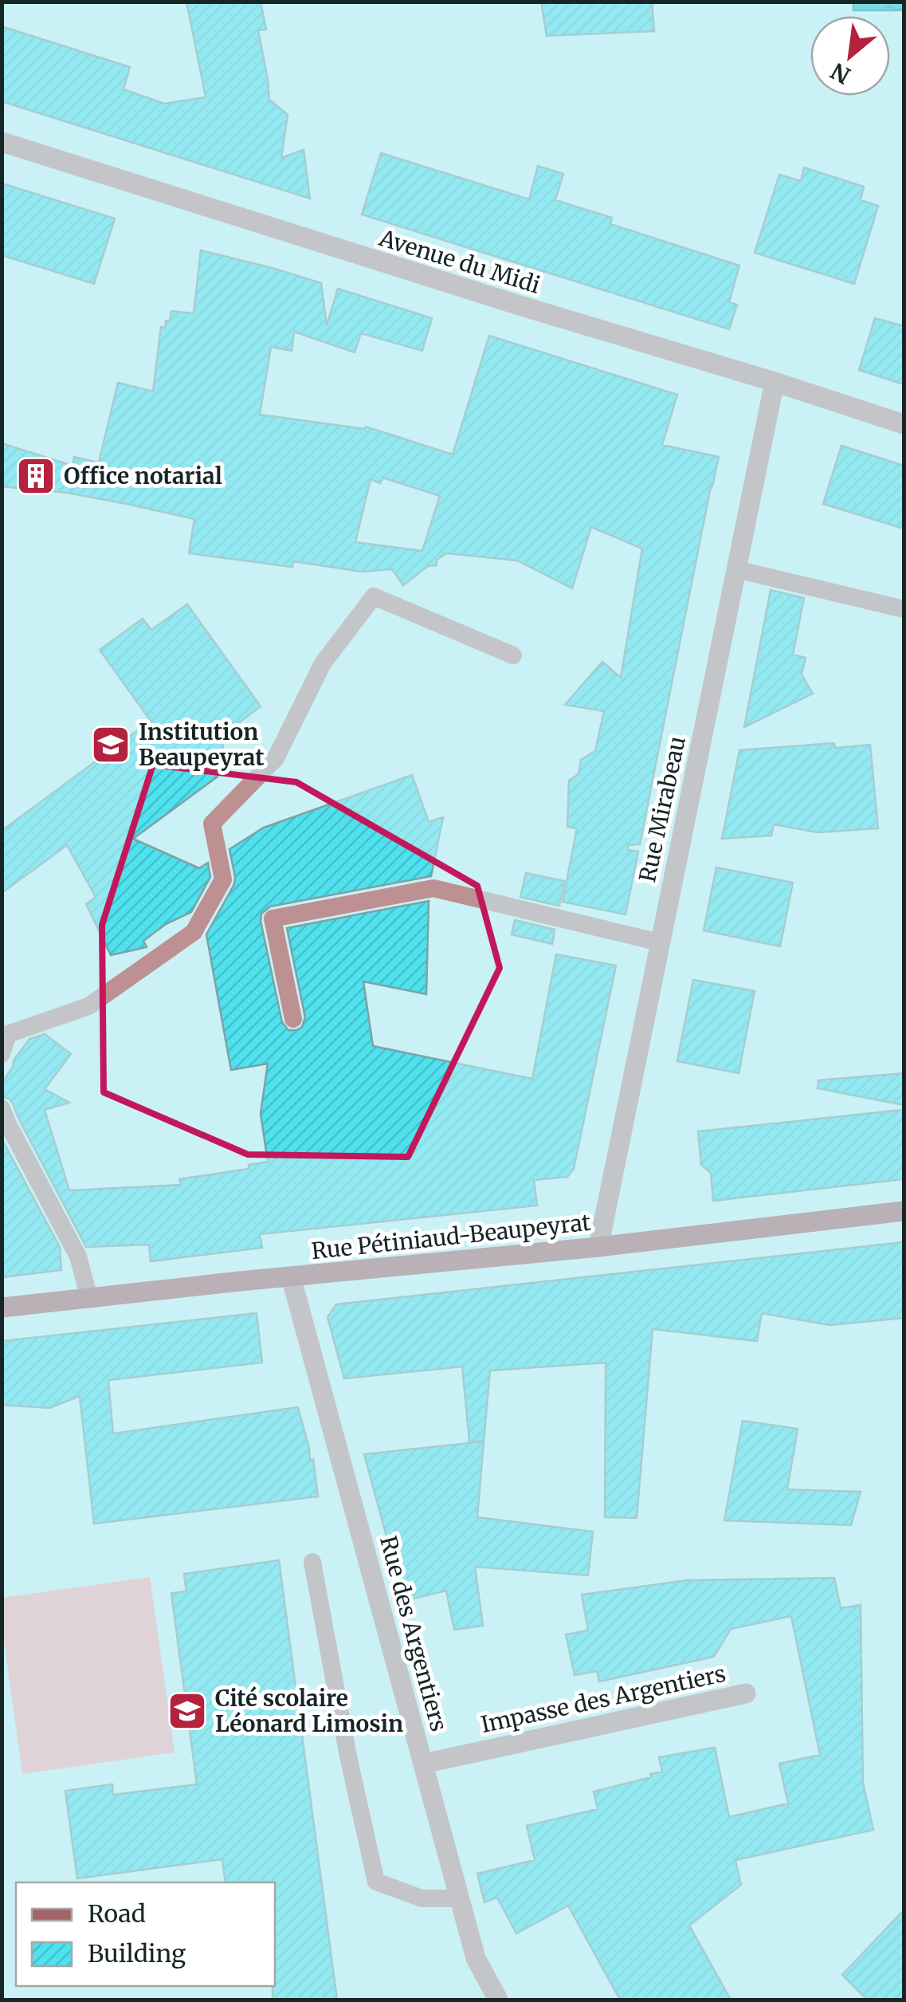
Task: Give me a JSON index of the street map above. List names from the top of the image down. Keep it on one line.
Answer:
{"streets":{"street":["Avenue du Midi","Rue Mirabeau","Rue Pétiniaud-Beaupeyrat","Rue des Argentiers","Impasse des Argentiers"]},"crossings":[["Avenue du Midi","Rue Mirabeau"],["Rue Mirabeau","Rue Pétiniaud-Beaupeyrat"],["Rue Pétiniaud-Beaupeyrat","Rue des Argentiers"],["Rue des Argentiers","Impasse des Argentiers"]],"places":{"building":["Office notarial"],"school or university":["Institution Beaupeyrat","Cité scolaire Léonard Limosin"]},"legend":["Road","Building"],"north":"bottom left"}
